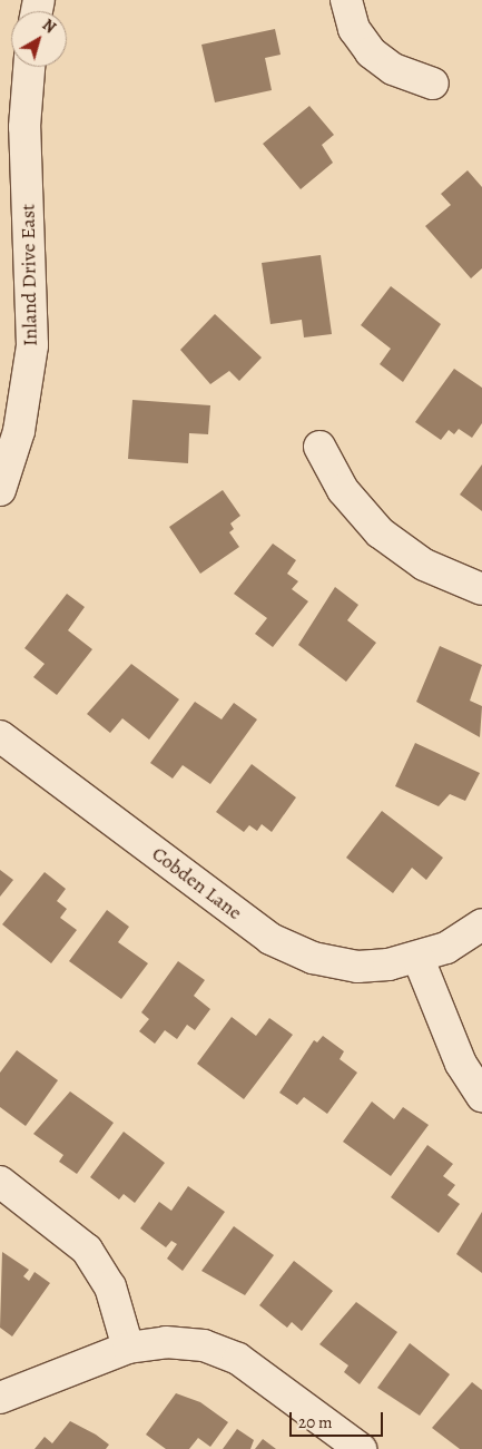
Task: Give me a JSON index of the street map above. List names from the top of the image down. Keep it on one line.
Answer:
{"streets":{"street":["Inland Drive East","Cobden Lane"]},"scale_bar":"20 m","north":"top right"}
